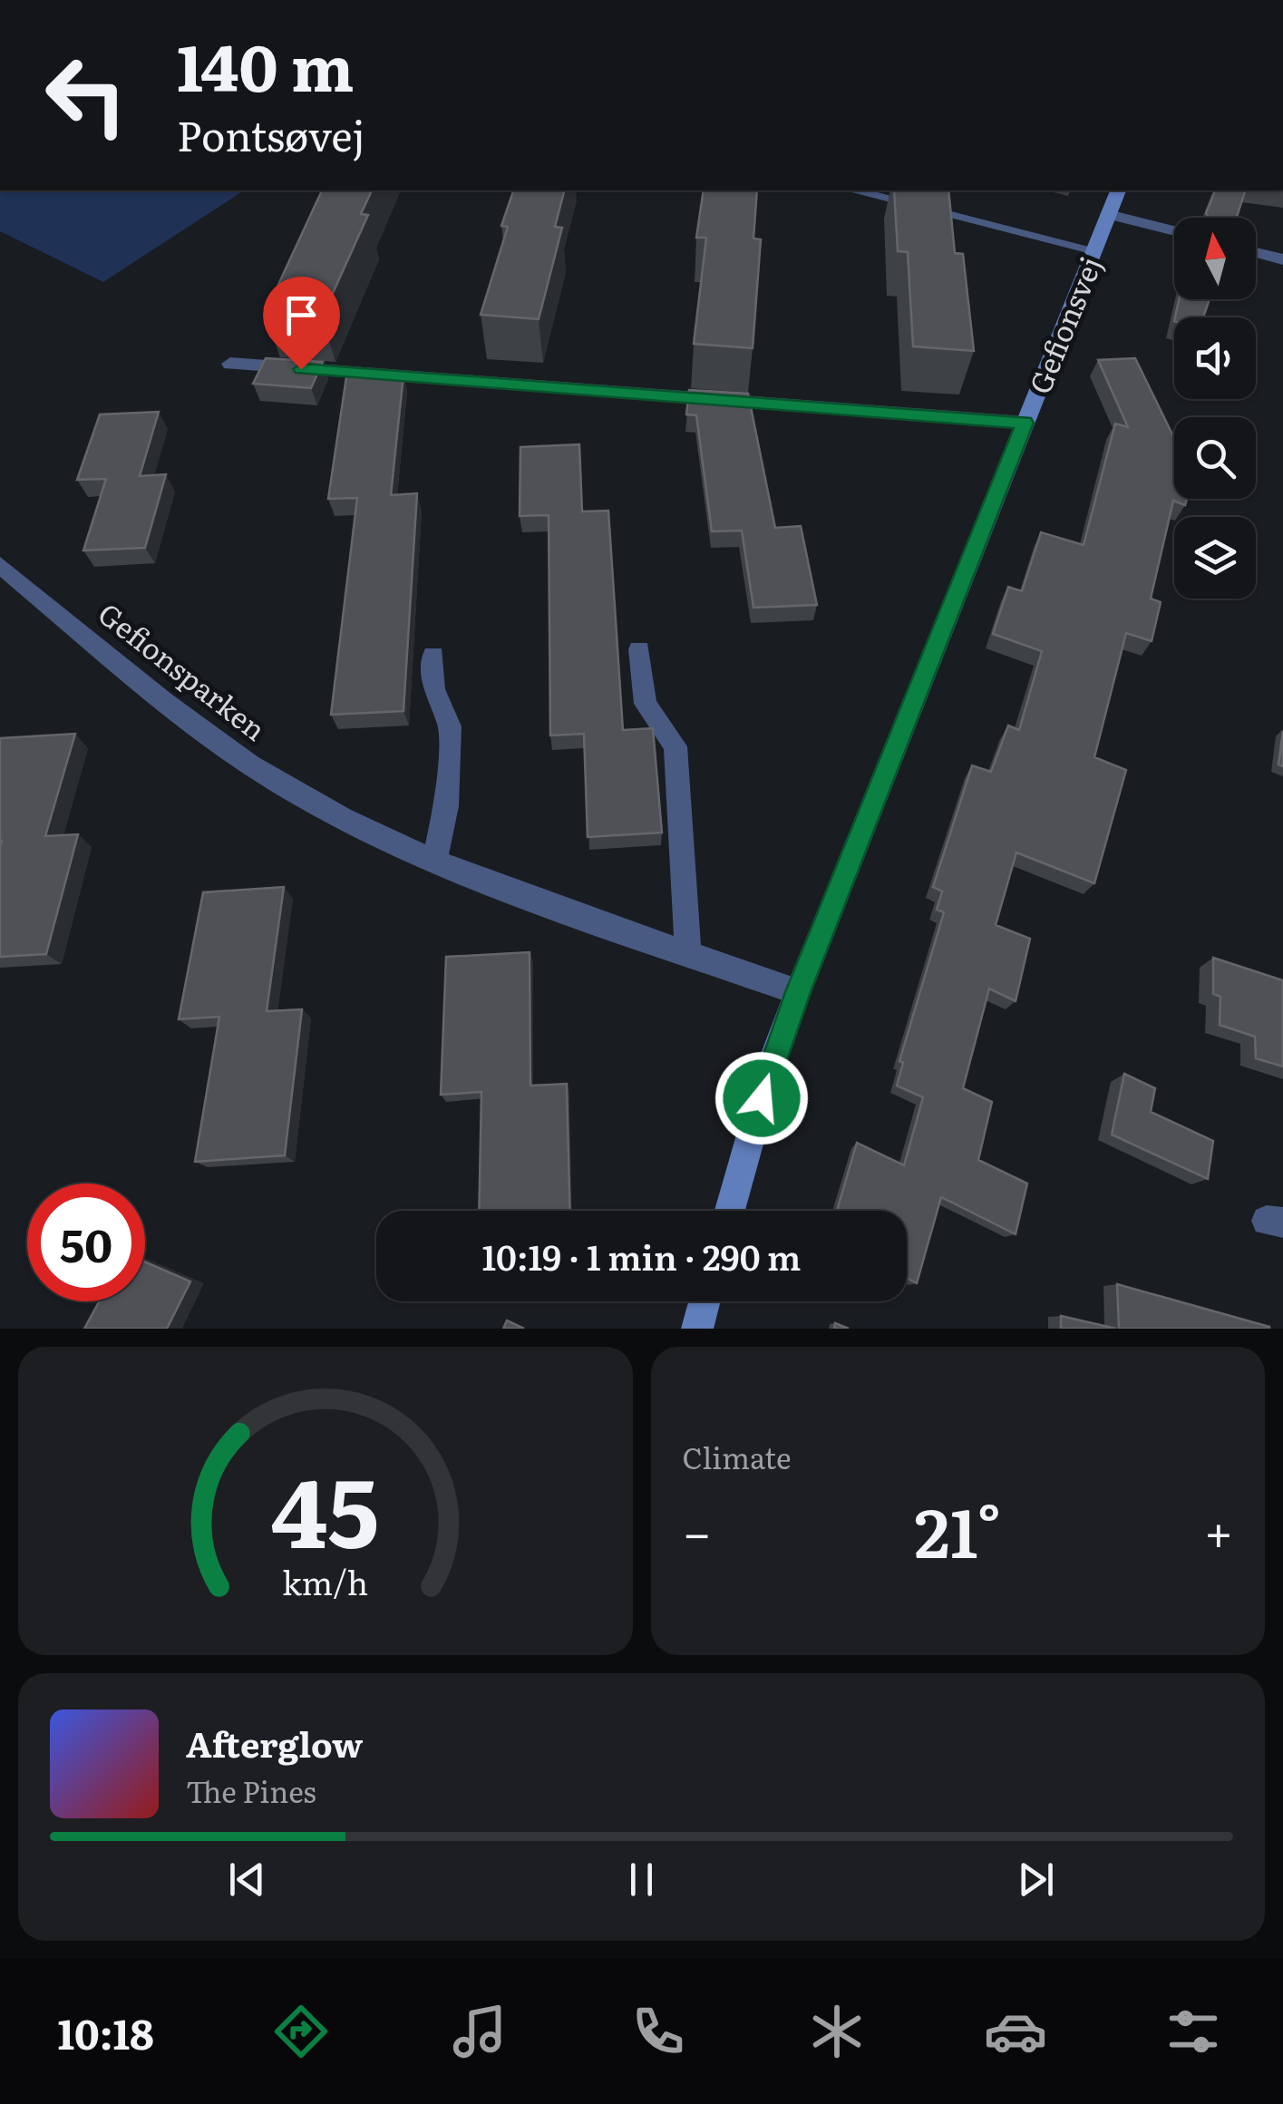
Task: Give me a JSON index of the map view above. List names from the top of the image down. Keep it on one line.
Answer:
{"streets":{"main road":["Gefionsvej"],"street":["Gefionsparken"]},"crossings":[["Gefionsvej","Gefionsparken"]],"north":"top","page":{"turn":["140 m","Pontsøvej"],"limit":"50","trip":"10:19 · 1 min · 290 m","tile":"Climate","heat":["−","21°","+"],"song":["Afterglow","The Pines"],"tabs":"10:18","gauge":["45","km/h"]}}
